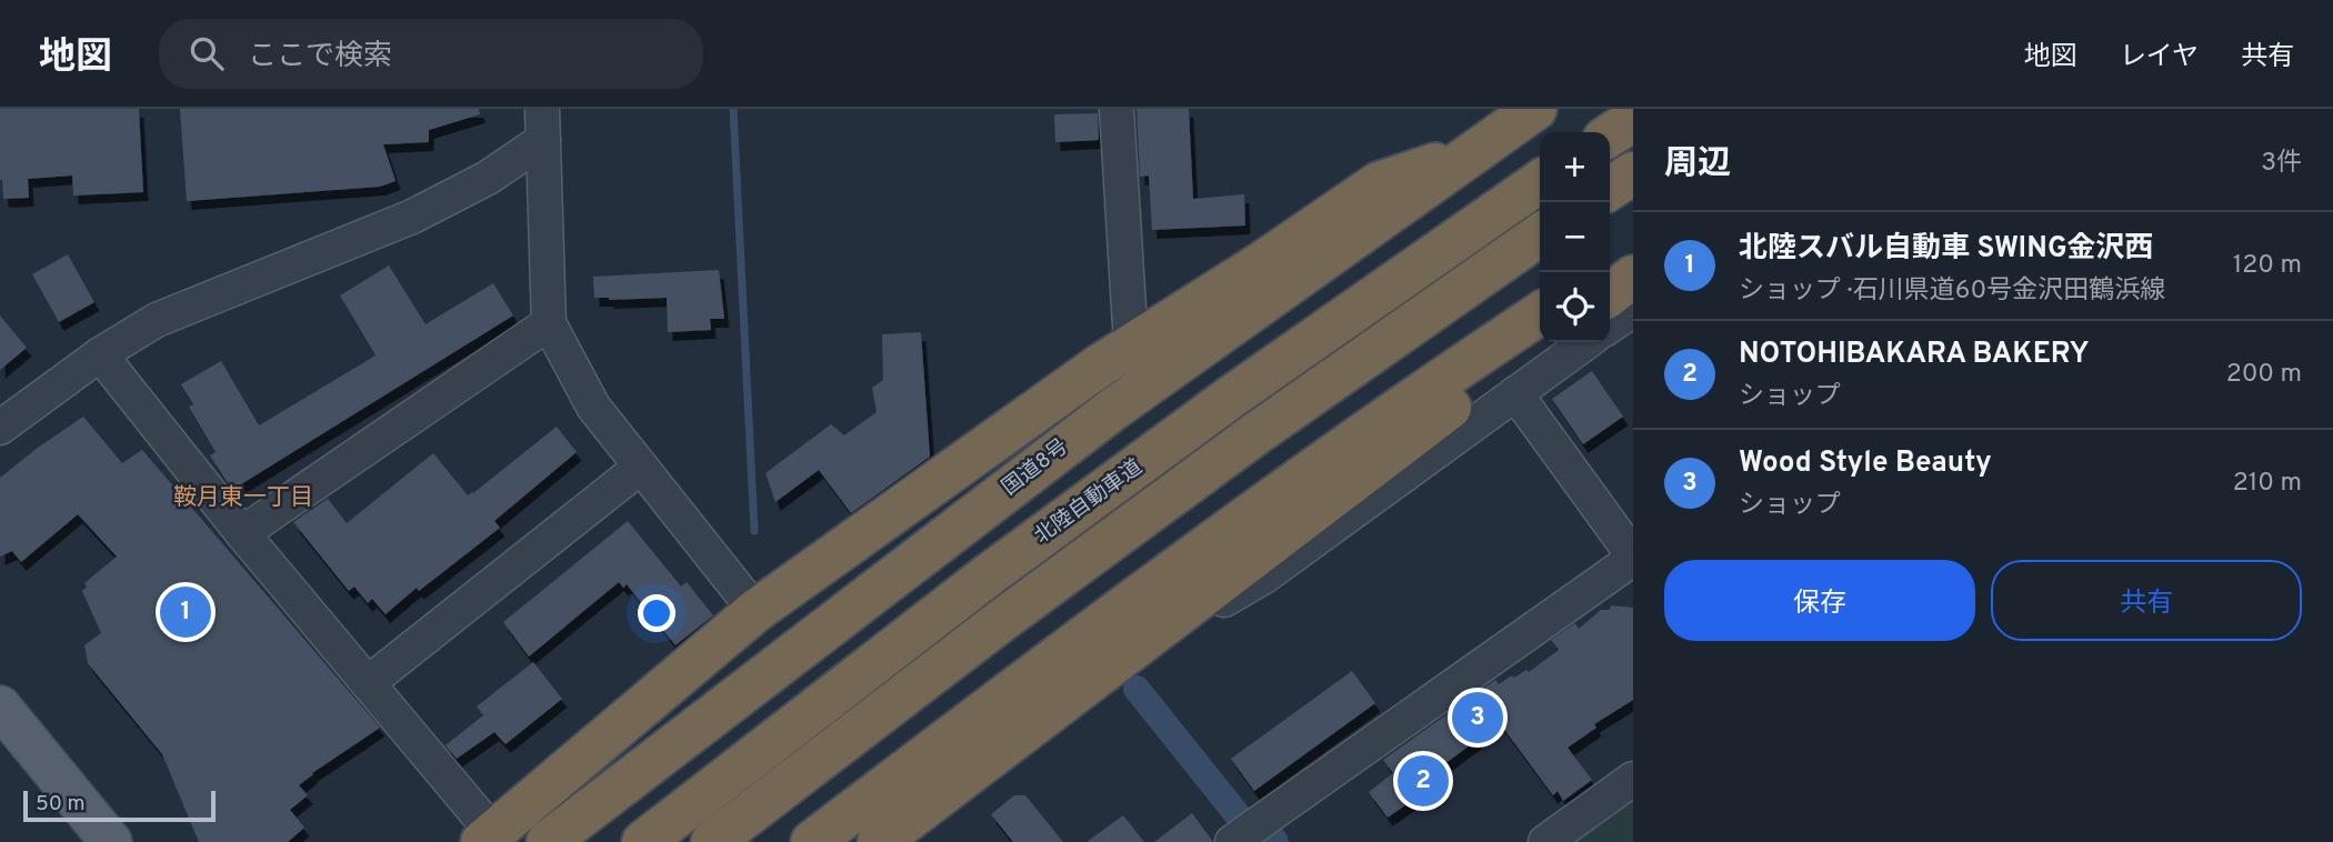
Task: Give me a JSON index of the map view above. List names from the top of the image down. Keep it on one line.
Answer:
{"streets":{"highway":["国道8号","北陸自動車道"]},"districts":["鞍月東一丁目"],"scale_bar":"50 m","page":{"header":"地図","search":"ここで検索","nav":["地図","レイヤ","共有"],"heading":["周辺","3件"],"map_buttons":["+","−"],"list":[{"mark":"1","name":"北陸スバル自動車 SWING金沢西","note":"ショップ · 石川県道60号金沢田鶴浜線","value":"120 m"},{"mark":"2","name":"NOTOHIBAKARA BAKERY","note":"ショップ","value":"200 m"},{"mark":"3","name":"Wood Style Beauty","note":"ショップ","value":"210 m"}],"buttons":["保存","共有"],"pins":["1","3","2"],"scale":"50 m"}}
